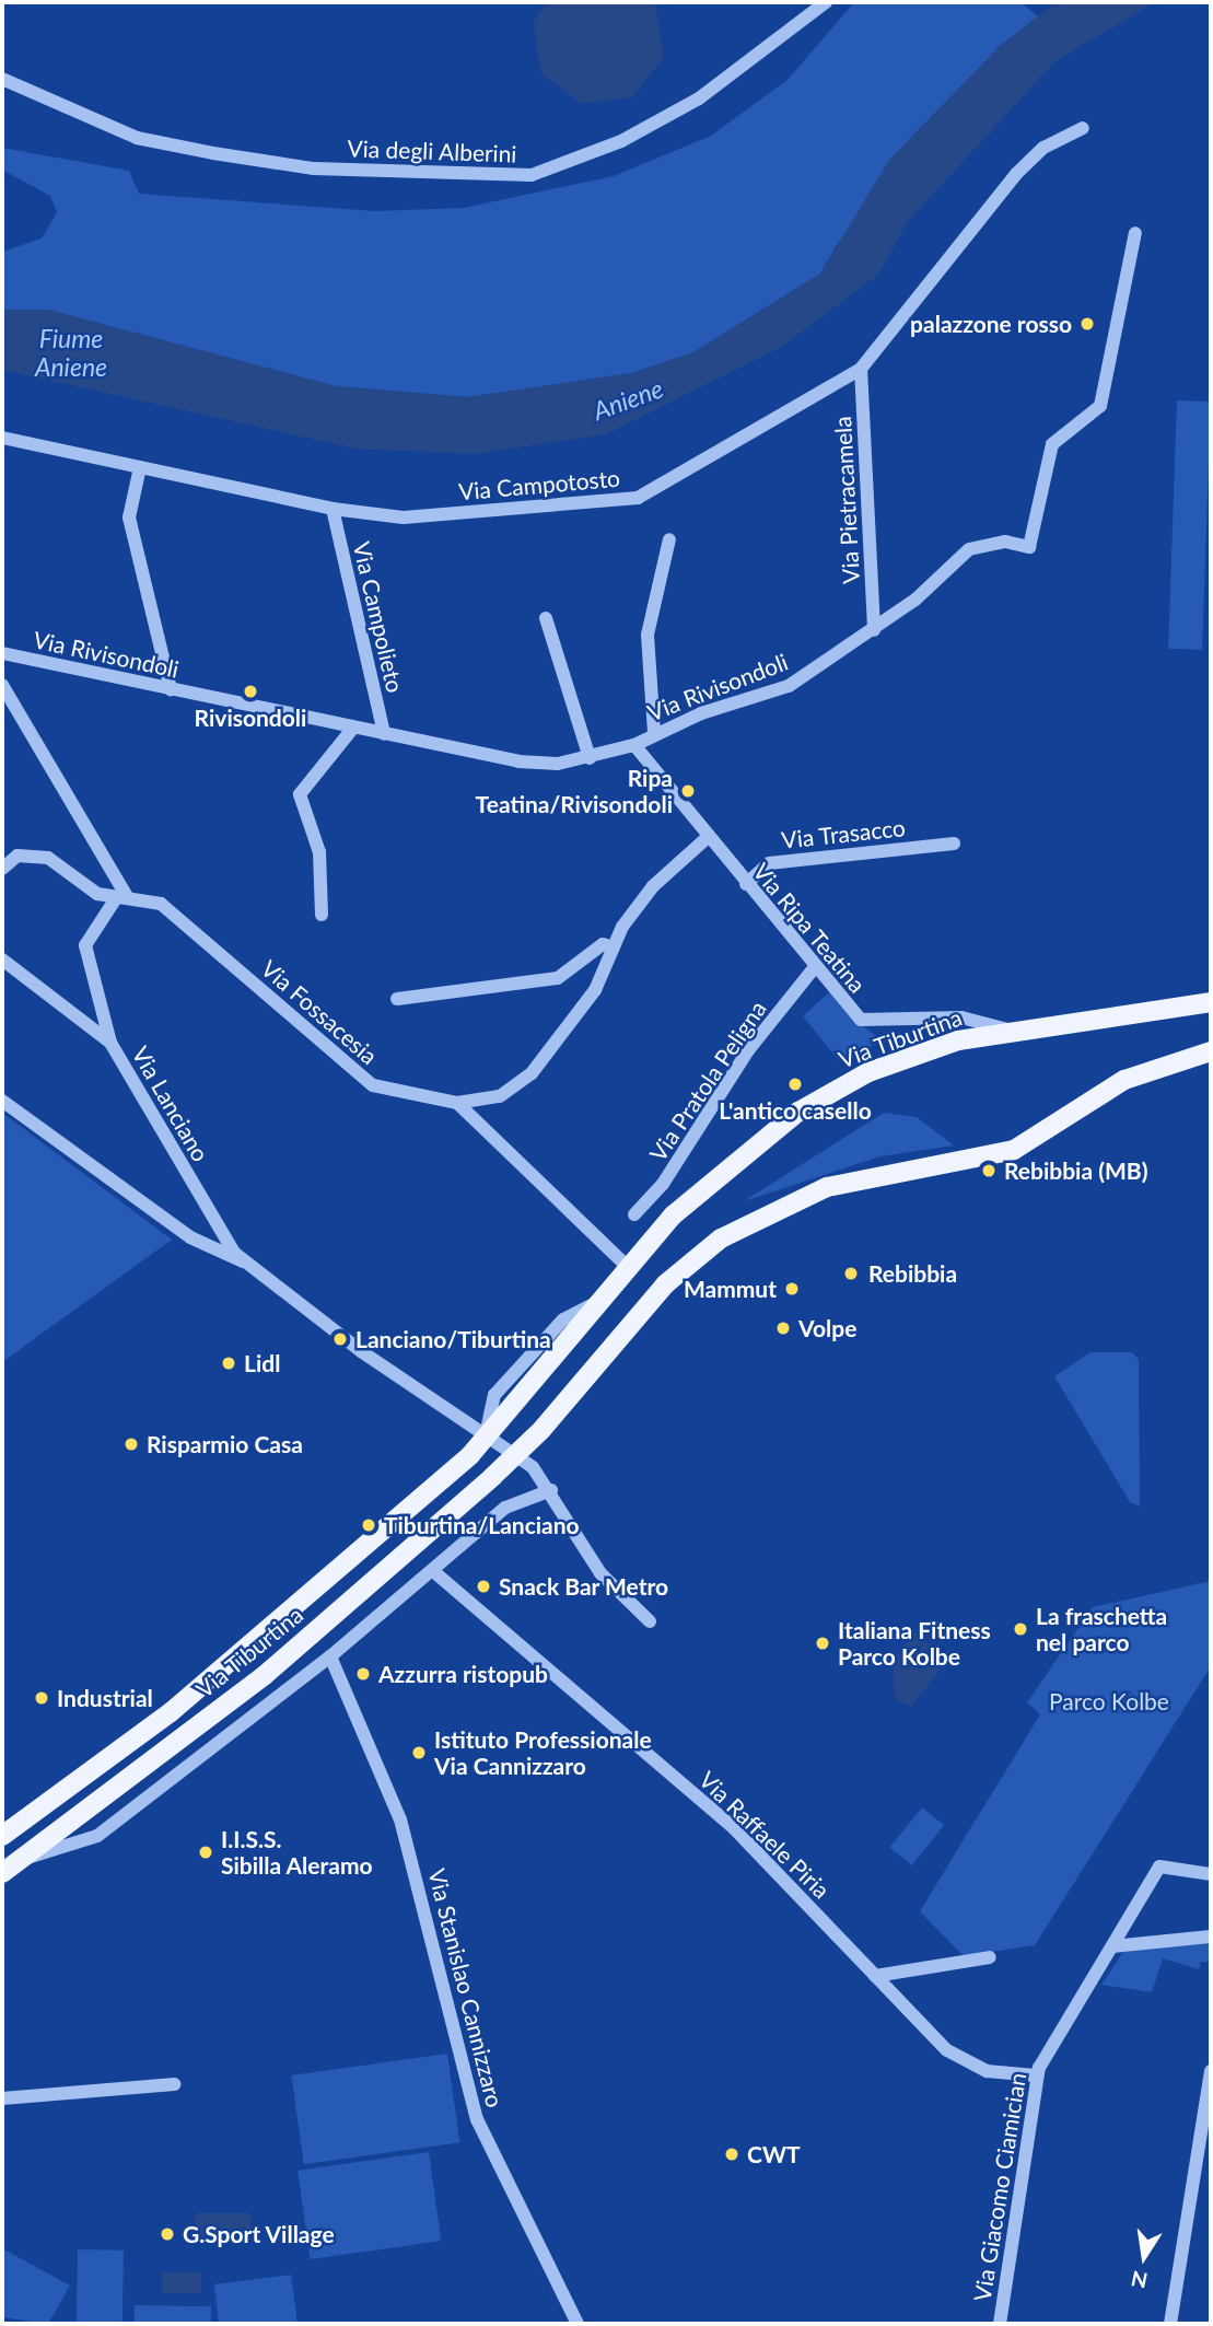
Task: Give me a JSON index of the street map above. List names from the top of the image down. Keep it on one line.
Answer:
{"streets":{"main road":["Via Tiburtina"],"street":["Via degli Alberini","Via Campotosto","Via Pietracamela","Via Campolieto","Via Rivisondoli","Via Trasacco","Via Ripa Teatina","Via Fossacesia","Via Pratola Peligna","Via Lanciano","Via Raffaele Piria","Via Stanislao Cannizzaro","Via Giacomo Ciamician"]},"crossings":[["Via Campotosto","Via Pietracamela"],["Via Campotosto","Via Campolieto"],["Via Pietracamela","Via Rivisondoli"],["Via Campolieto","Via Rivisondoli"],["Via Rivisondoli","Via Ripa Teatina"],["Via Trasacco","Via Ripa Teatina"],["Via Ripa Teatina","Via Tiburtina"],["Via Ripa Teatina","Via Pratola Peligna"],["Via Tiburtina","Via Lanciano"],["Via Raffaele Piria","Via Giacomo Ciamician"]],"water":["Fiume Aniene","Aniene"],"parks":["Parco Kolbe"],"places":["palazzone rosso","Rivisondoli","Ripa Teatina/Rivisondoli","L'antico casello","Rebibbia (MB)","Rebibbia","Mammut","Volpe","Lanciano/Tiburtina","Lidl","Risparmio Casa","Tiburtina/Lanciano","Snack Bar Metro","La fraschetta nel parco","Italiana Fitness Parco Kolbe","Azzurra ristopub","Industrial","Istituto Professionale Via Cannizzaro","I.I.S.S. Sibilla Aleramo","CWT","G.Sport Village"],"north":"bottom"}
